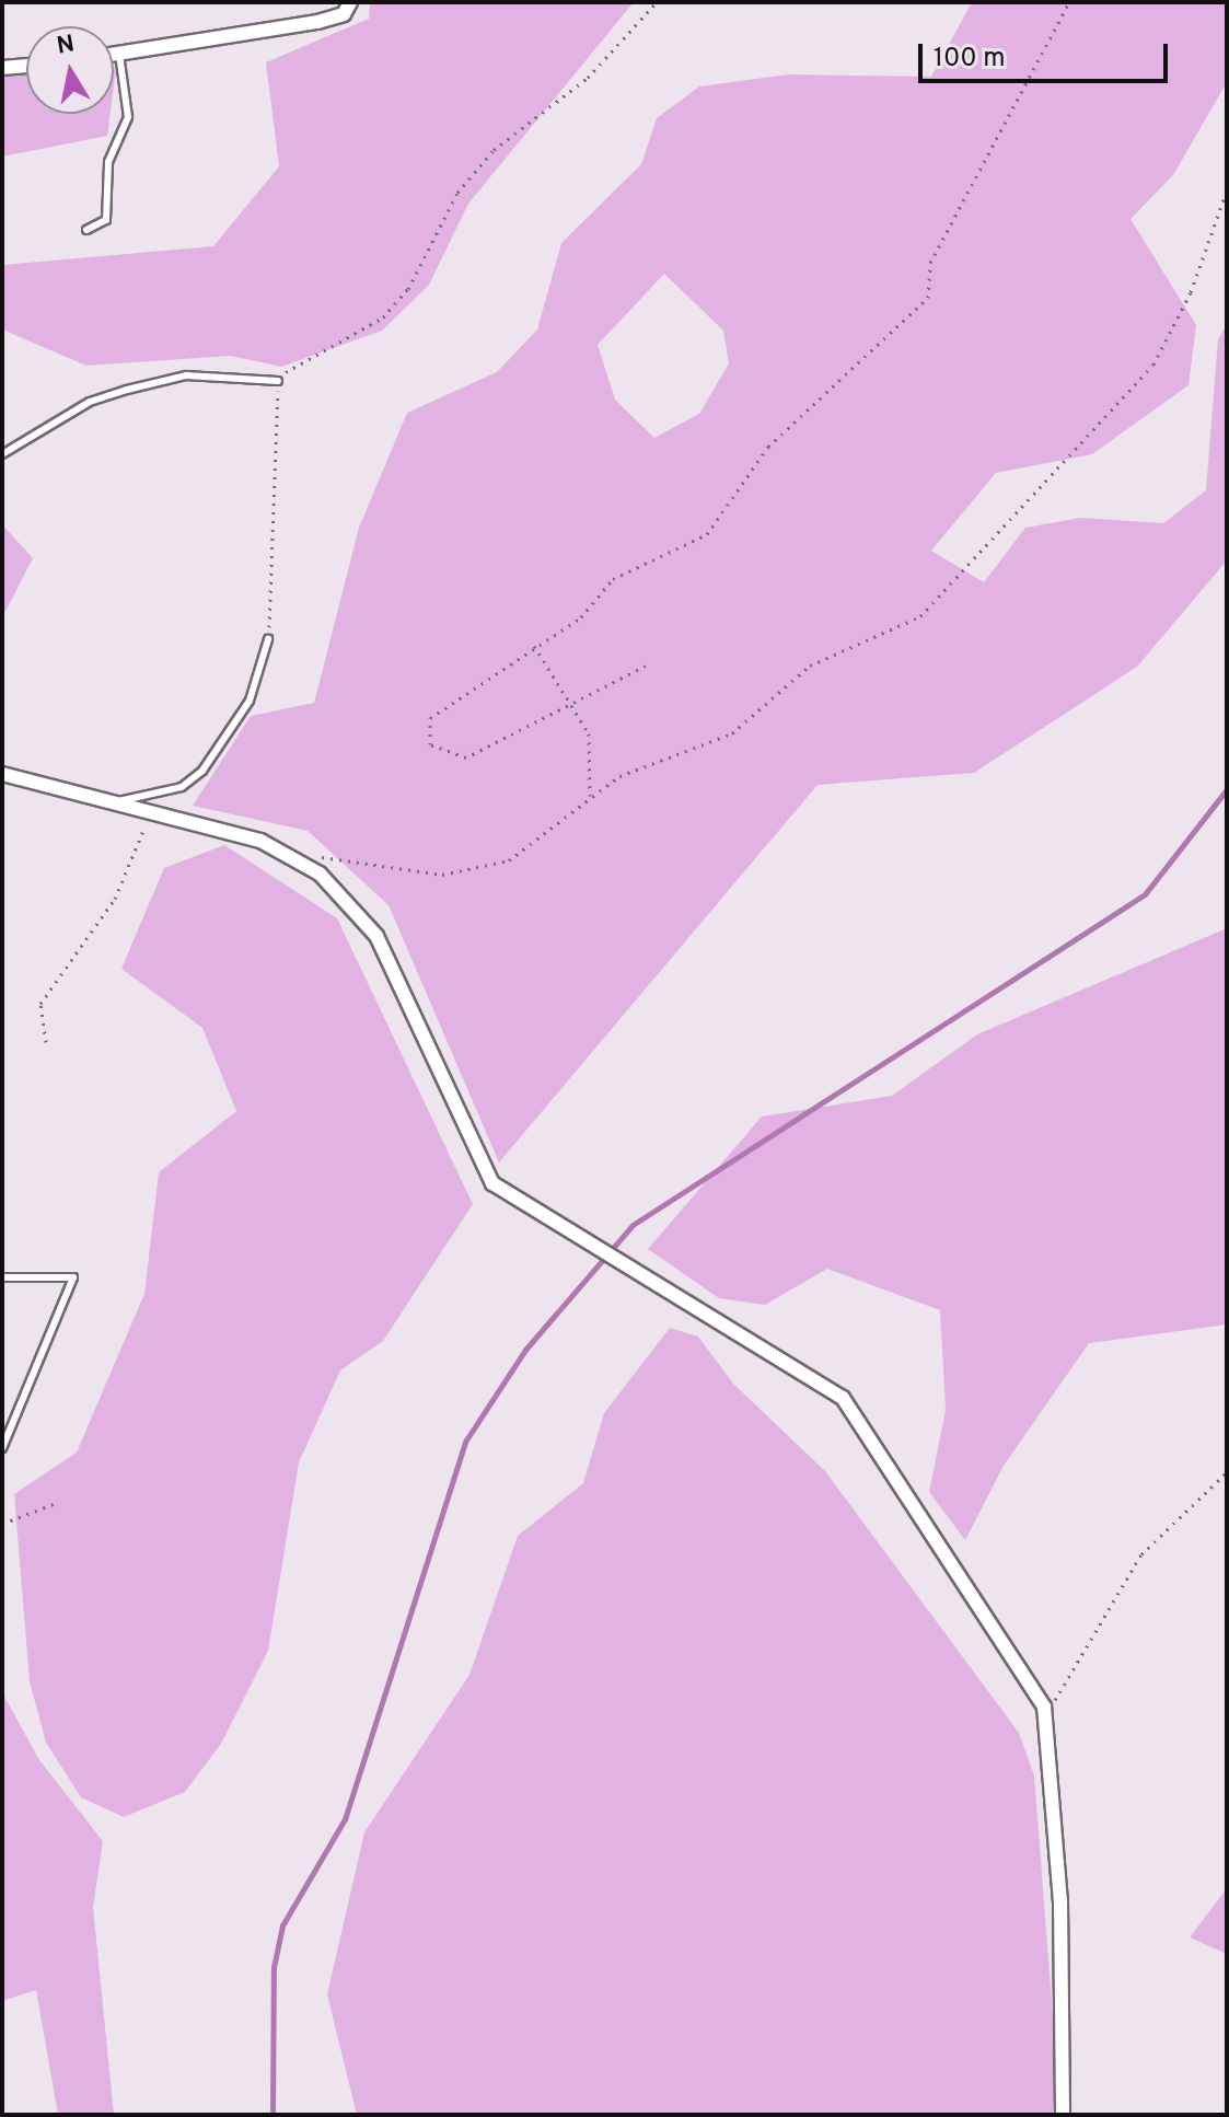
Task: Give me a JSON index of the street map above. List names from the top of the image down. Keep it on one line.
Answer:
{"scale_bar":"100 m","north":"top"}
